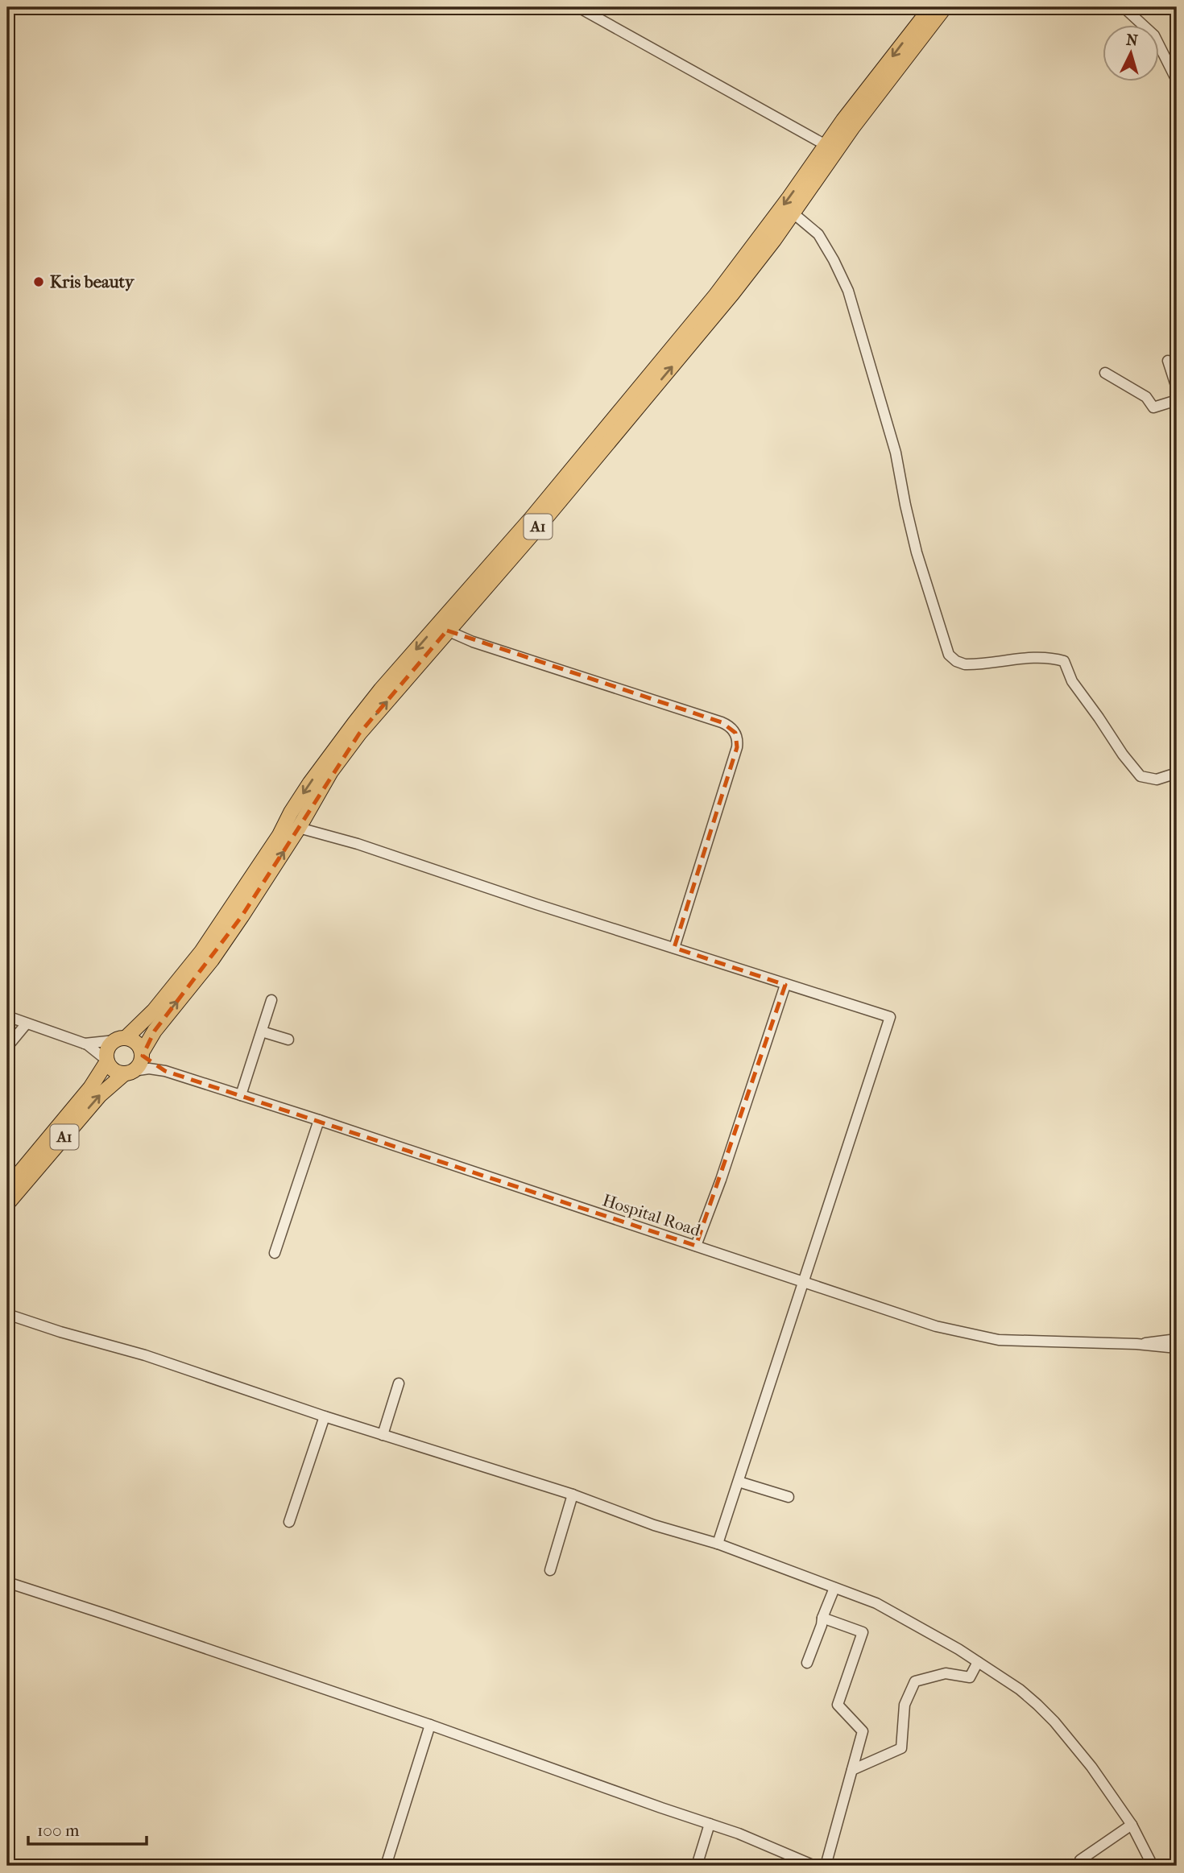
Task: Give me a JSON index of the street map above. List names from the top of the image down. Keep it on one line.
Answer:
{"streets":{"highway":["A1"],"street":["Hospital Road"]},"places":["Kris beauty"],"scale_bar":"100 m","north":"top"}
